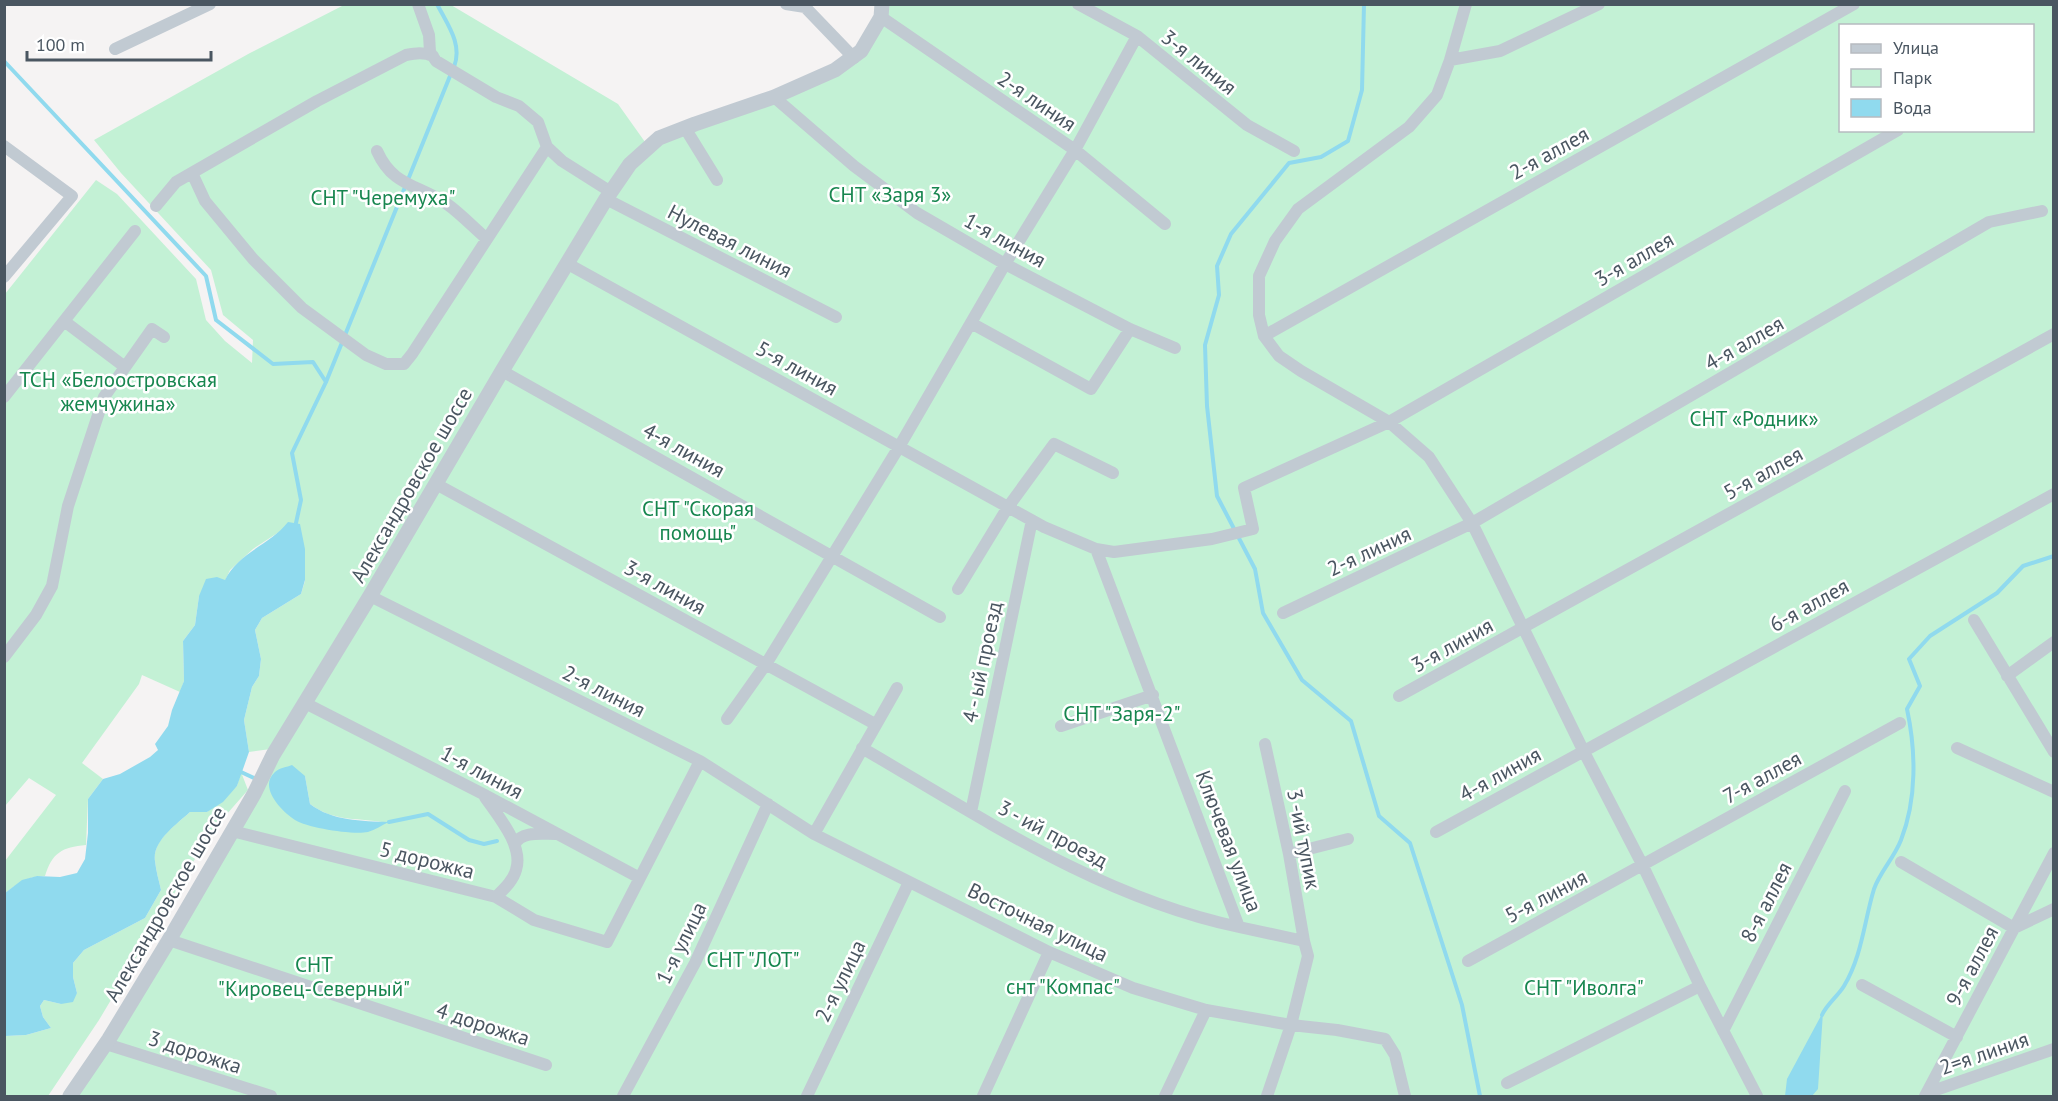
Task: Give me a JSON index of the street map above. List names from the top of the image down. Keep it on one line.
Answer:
{"streets":{"street":["3-я линия","2-я линия","2-я аллея","1-я линия","Нулевая линия","3-я аллея","4-я аллея","5-я линия","4-я линия","5-я аллея","Александровское шоссе","6-я аллея","4 - ый проезд","7-я аллея","3 - ий проезд","3 -ий тупик","Ключевая улица","5 дорожка","8-я аллея","Восточная улица","1-я улица","9-я аллея","2-я улица","4 дорожка","3 дорожка","2=я линия"]},"crossings":[["3-я линия","5-я аллея"],["3-я линия","Александровское шоссе"],["2-я линия","4-я аллея"],["2-я линия","Александровское шоссе"],["2-я линия","Восточная улица"],["2-я линия","1-я улица"],["1-я линия","Александровское шоссе"],["1-я линия","5 дорожка"],["Нулевая линия","Александровское шоссе"],["5-я линия","Александровское шоссе"],["5-я линия","4 - ый проезд"],["5-я линия","7-я аллея"],["5-я линия","Ключевая улица"],["4-я линия","Александровское шоссе"],["4-я линия","6-я аллея"],["Александровское шоссе","5 дорожка"],["Александровское шоссе","4 дорожка"],["Александровское шоссе","3 дорожка"],["4 - ый проезд","3 - ий проезд"],["3 - ий проезд","Ключевая улица"],["3 -ий тупик","Ключевая улица"],["Восточная улица","2-я улица"],["9-я аллея","2=я линия"]],"parks":["СНТ «Заря 3»","СНТ \"Черемуха\"","ТСН «Белоостровская жемчужина»","СНТ «Родник»","СНТ \"Скорая помощь\"","СНТ \"Заря-2\"","СНТ \"ЛОТ\"","СНТ \"Кировец-Северный\"","снт \"Компас\"","СНТ \"Иволга\""],"legend":["Улица","Парк","Вода"],"scale_bar":"100 m"}
